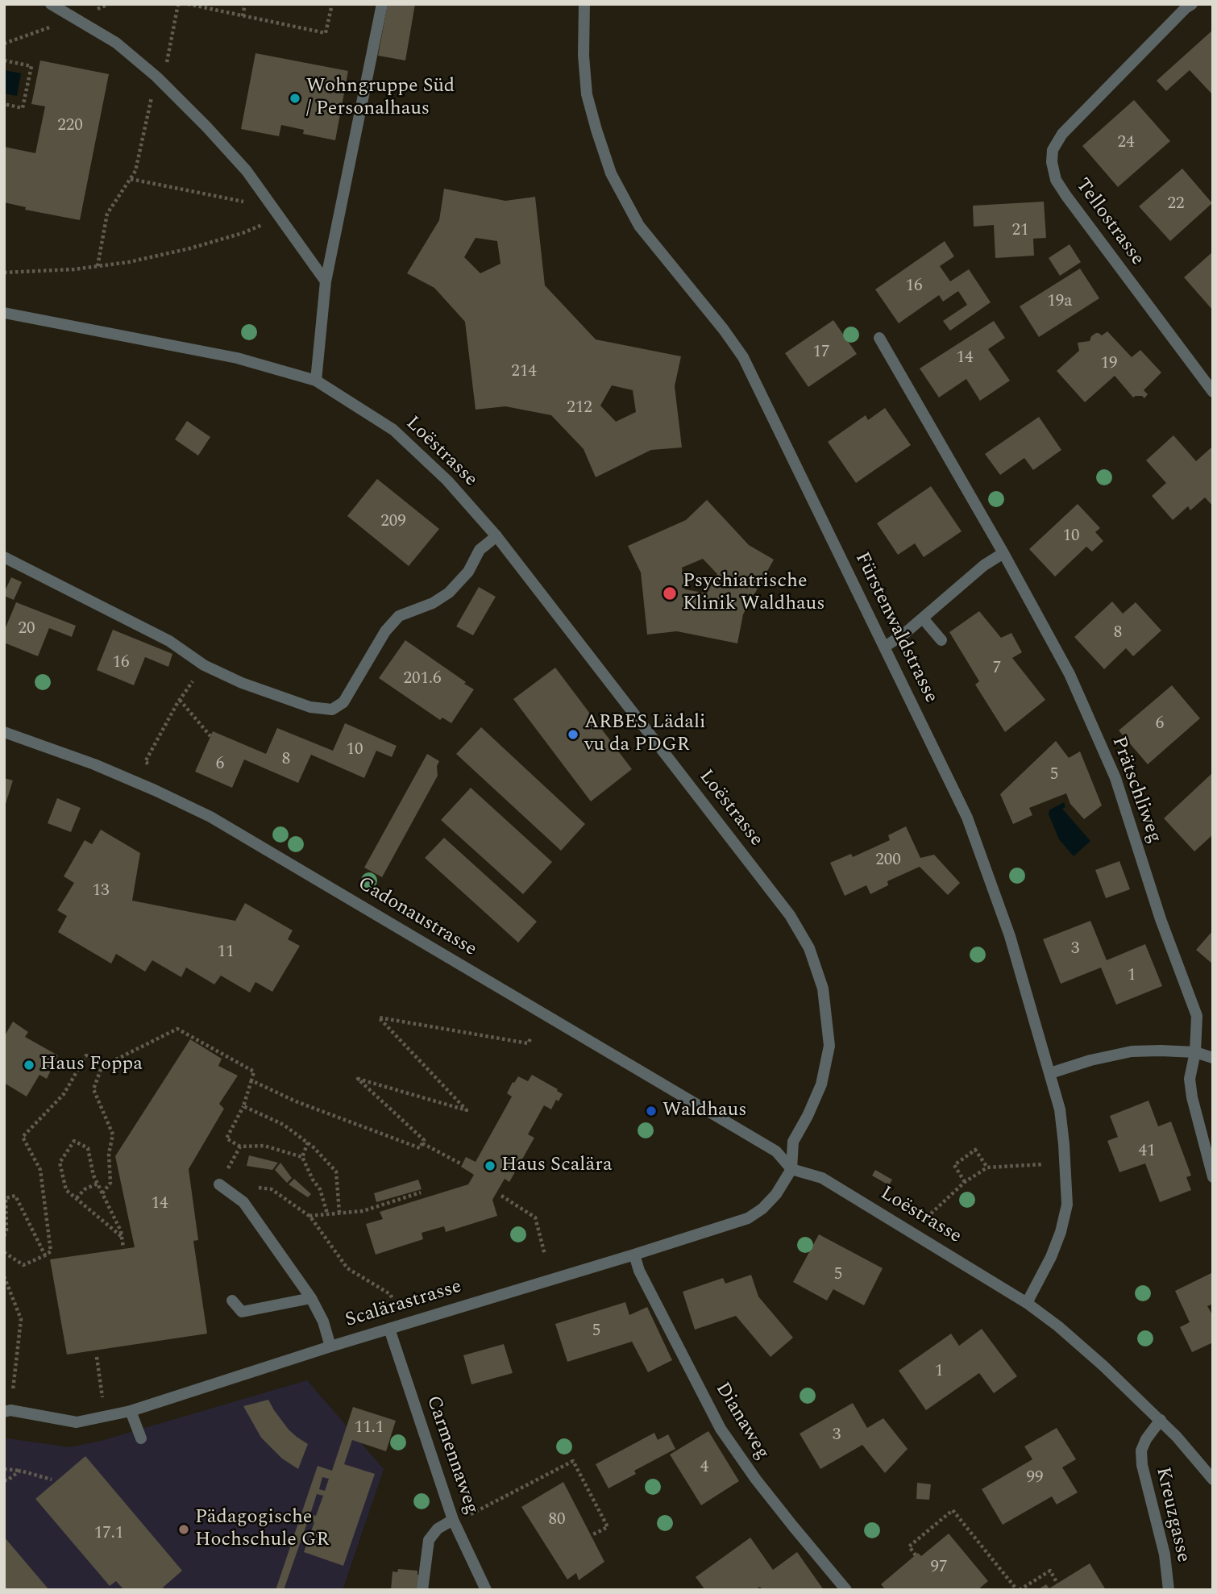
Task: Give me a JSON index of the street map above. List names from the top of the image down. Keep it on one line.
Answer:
{"streets":{"street":["Tellostrasse","Loëstrasse","Fürstenwaldstrasse","Prätschliweg","Cadonaustrasse","Scalärastrasse","Dianaweg","Carmennaweg","Kreuzgasse"]},"crossings":[["Loëstrasse","Fürstenwaldstrasse"],["Loëstrasse","Cadonaustrasse"],["Loëstrasse","Scalärastrasse"],["Loëstrasse","Kreuzgasse"],["Cadonaustrasse","Scalärastrasse"],["Scalärastrasse","Dianaweg"],["Scalärastrasse","Carmennaweg"]],"places":["Wohngruppe Süd / Personalhaus","Psychiatrische Klinik Waldhaus","ARBES Lädali vu da PDGR","Haus Foppa","Waldhaus","Haus Scalära","Pädagogische Hochschule GR"],"house_numbers":["220","24","22","21","16","19a","17","14","19","214","212","209","10","20","8","16","7","201.6","6","10","8","6","5","200","13","3","11","1","41","14","5","5","1","11.1","3","4","99","80","17.1","97"]}
